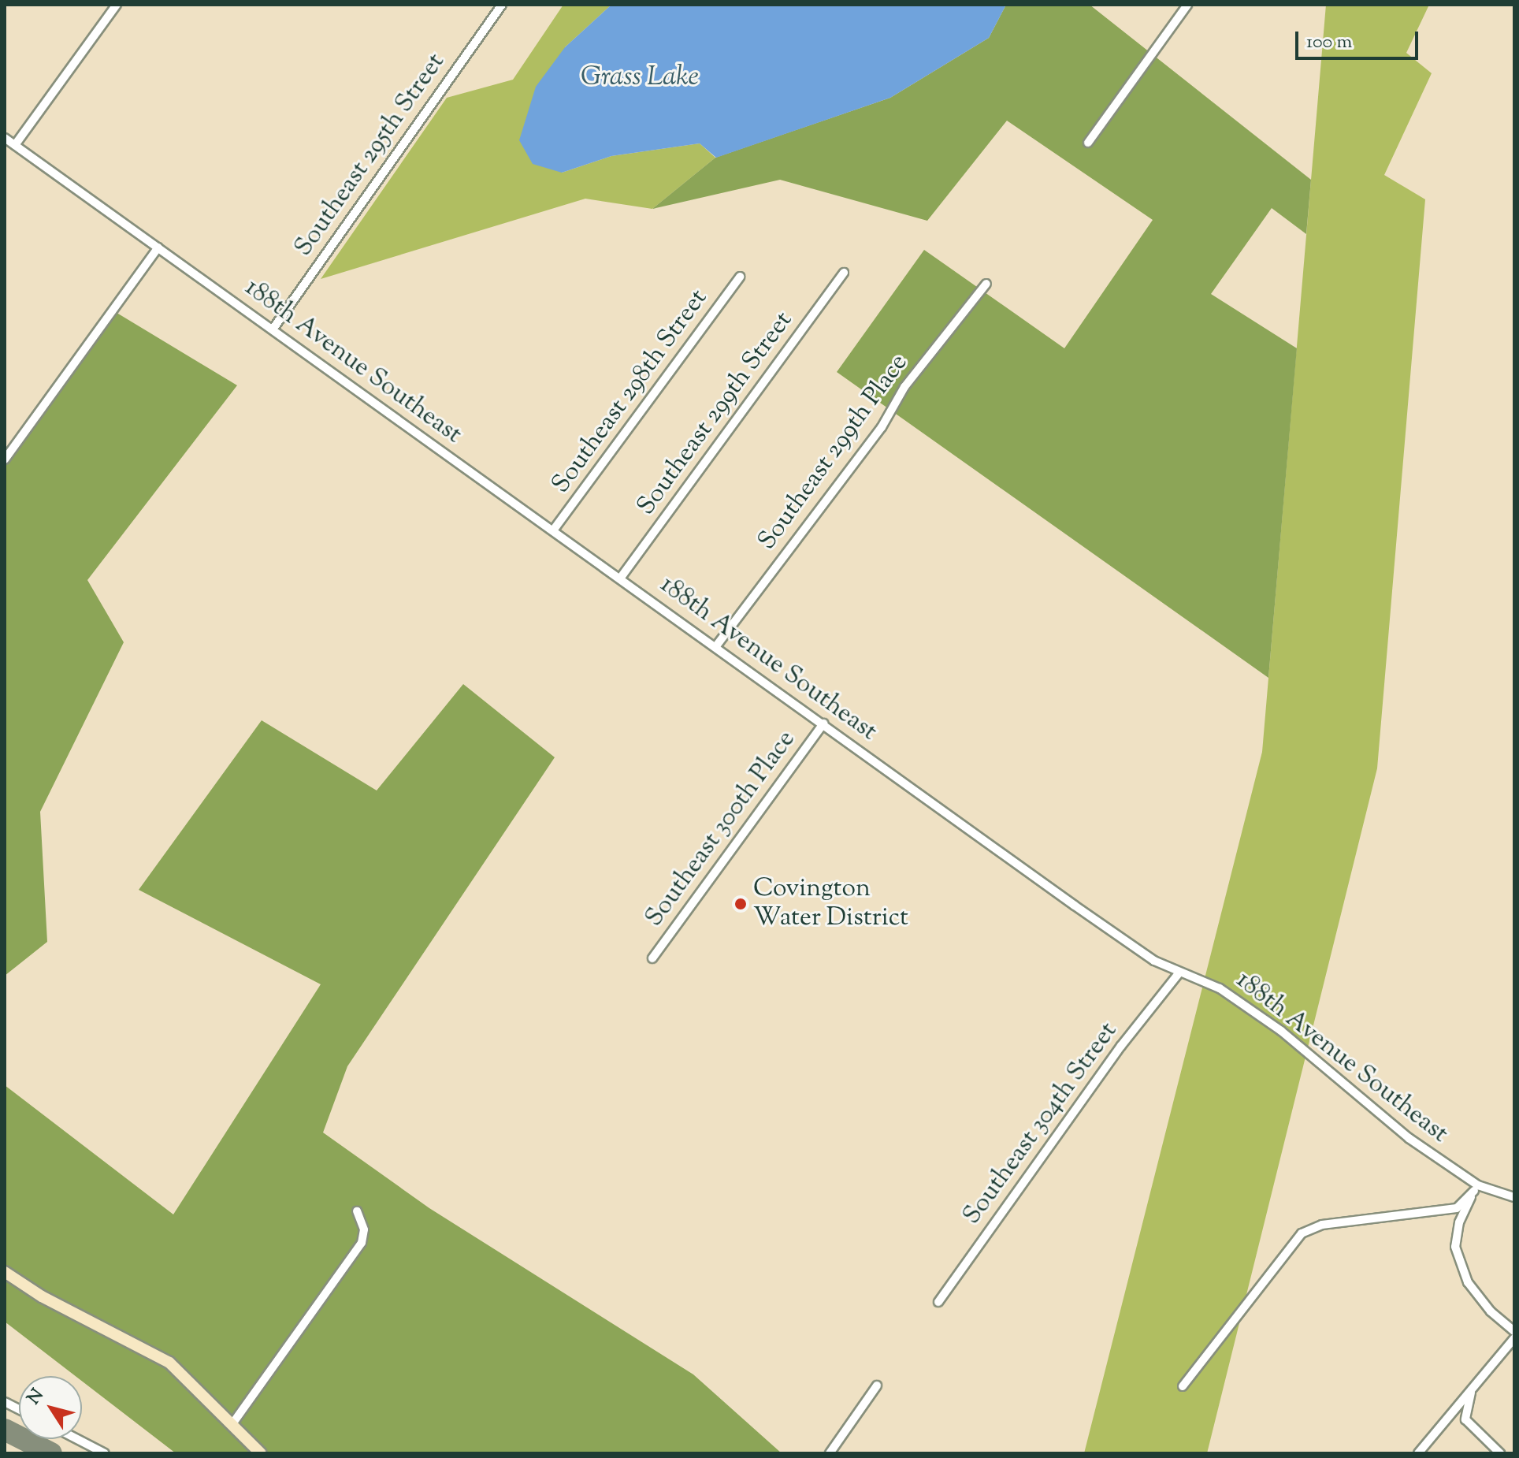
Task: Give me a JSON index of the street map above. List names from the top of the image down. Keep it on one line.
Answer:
{"streets":{"street":["Southeast 295th Street","188th Avenue Southeast","Southeast 298th Street","Southeast 299th Street","Southeast 299th Place","Southeast 300th Place","Southeast 304th Street"]},"crossings":[["Southeast 295th Street","188th Avenue Southeast"],["188th Avenue Southeast","Southeast 298th Street"],["188th Avenue Southeast","Southeast 299th Street"],["188th Avenue Southeast","Southeast 299th Place"],["188th Avenue Southeast","Southeast 300th Place"],["188th Avenue Southeast","Southeast 304th Street"]],"water":["Grass Lake"],"places":["Covington Water District"],"scale_bar":"100 m","north":"top left"}
